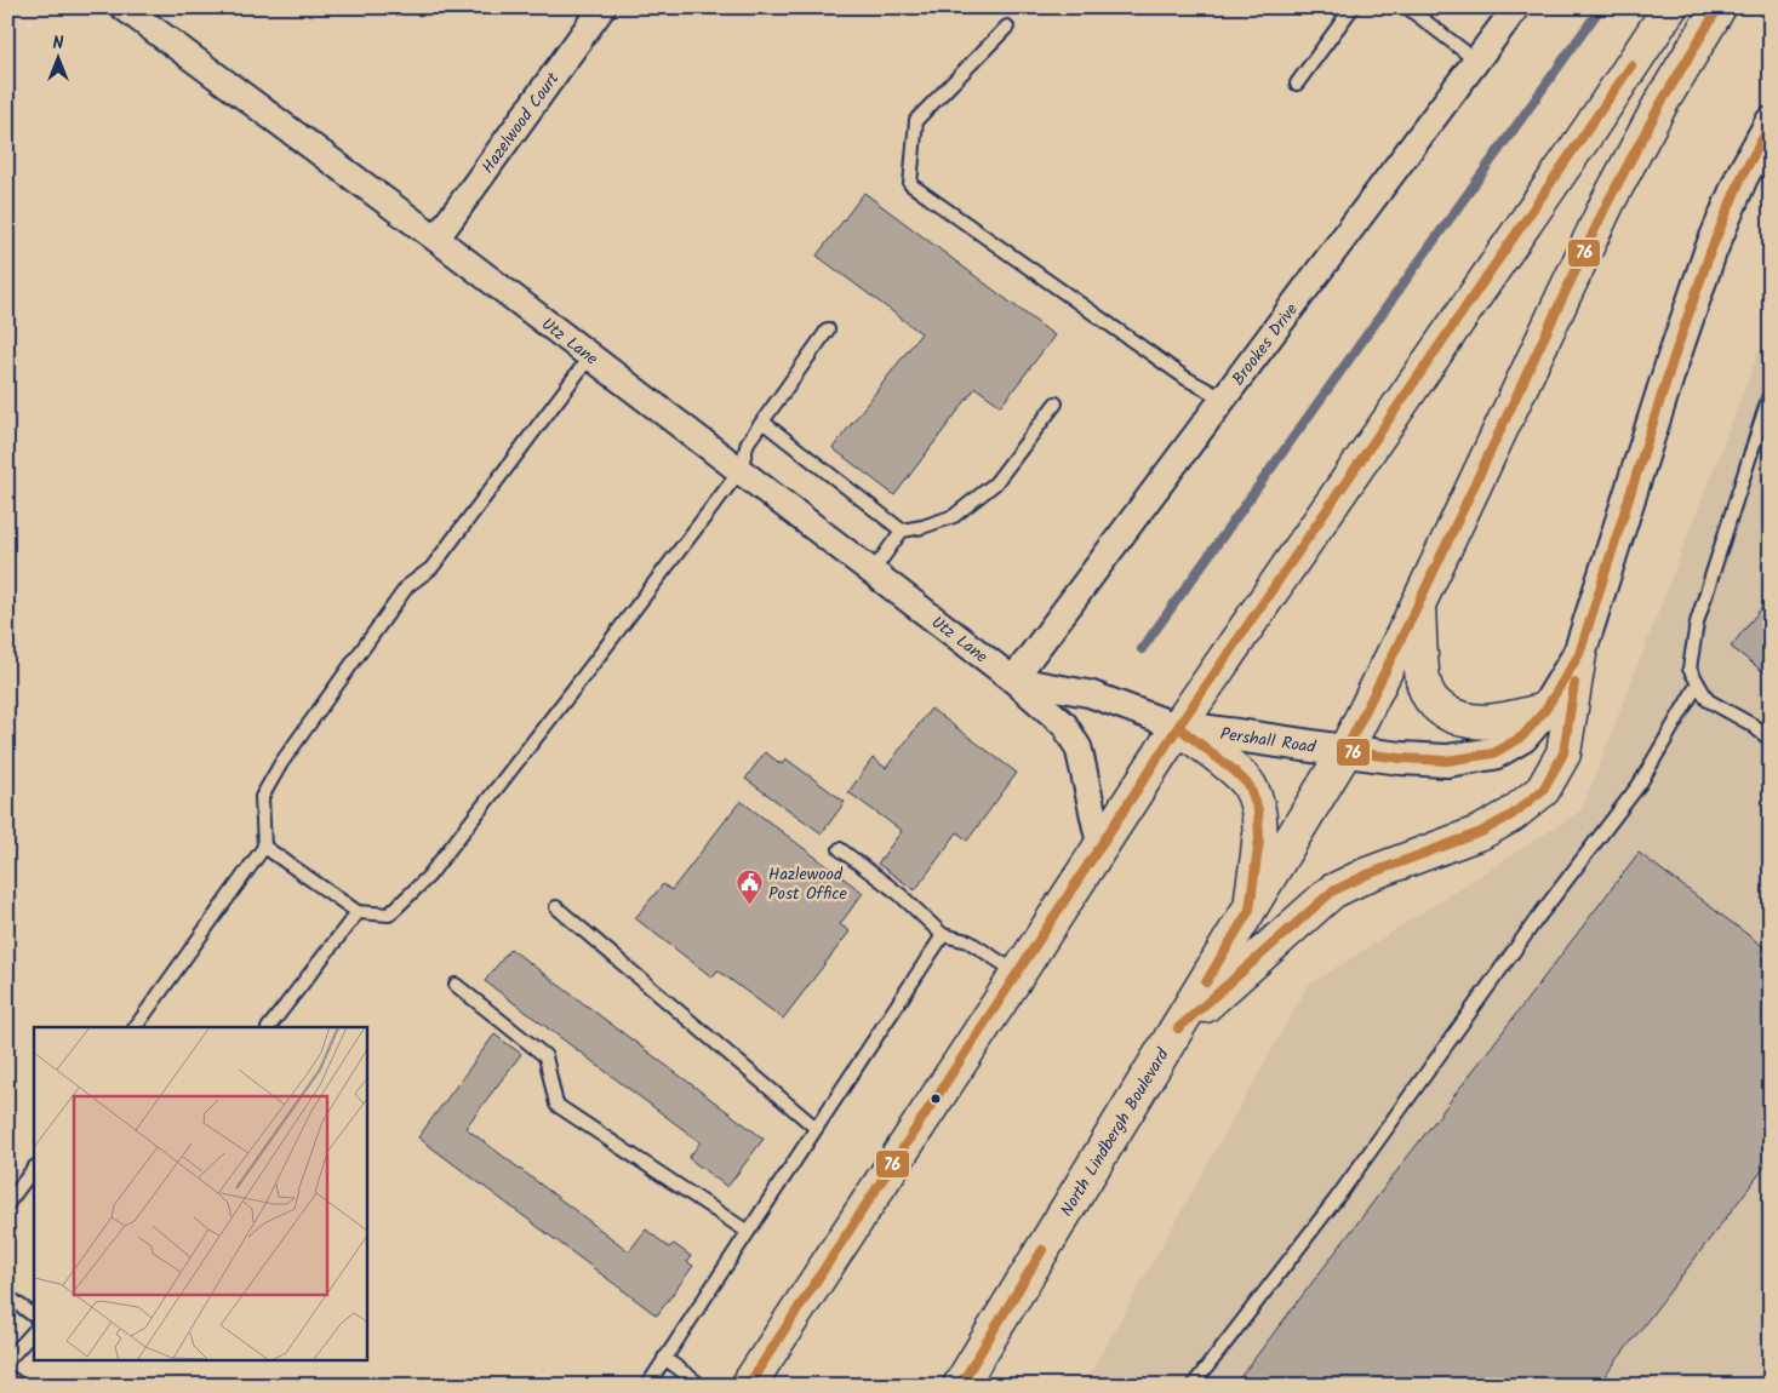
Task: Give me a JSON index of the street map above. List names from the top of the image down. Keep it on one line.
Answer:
{"streets":{"highway":["North Lindbergh Boulevard"],"street":["Hazelwood Court","Utz Lane","Brookes Drive","Pershall Road"]},"crossings":[["Hazelwood Court","Utz Lane"],["Utz Lane","Brookes Drive"],["Utz Lane","Pershall Road"],["Pershall Road","North Lindbergh Boulevard"]],"places":{"public building":["Hazlewood Post Office"]},"lines":["transit line 76"],"north":"top"}
